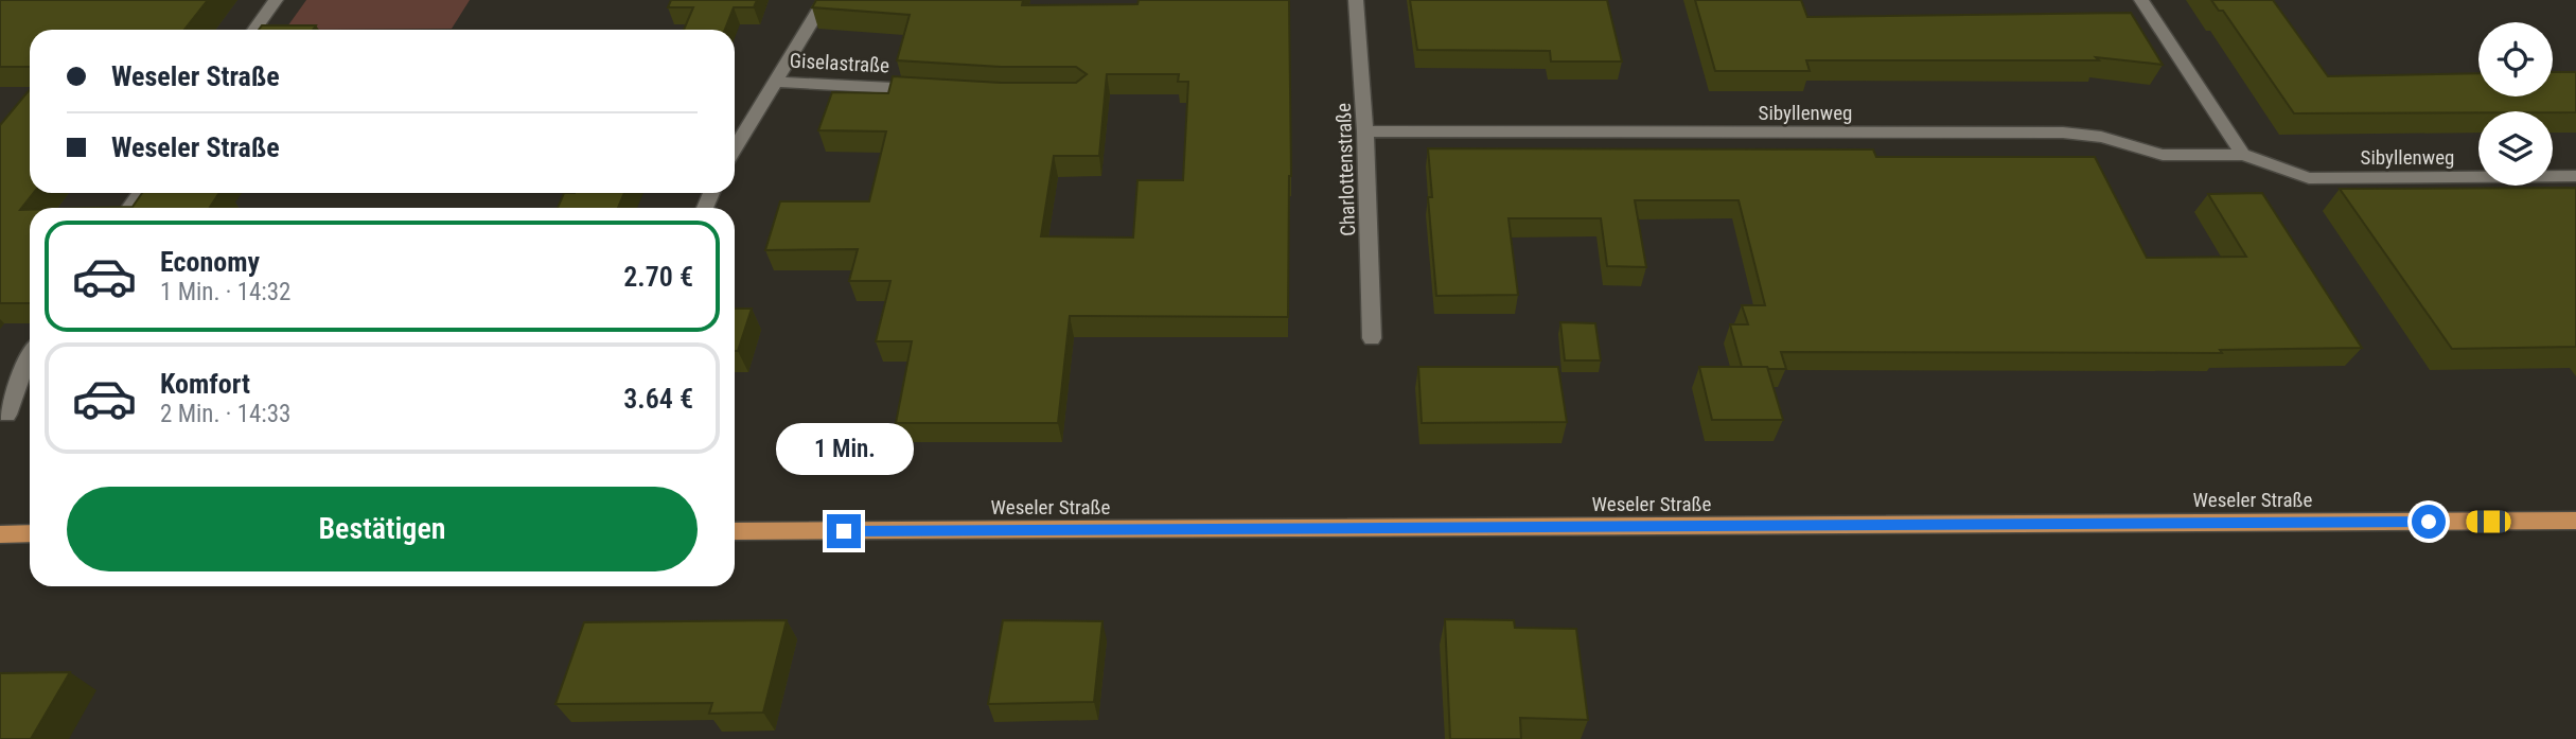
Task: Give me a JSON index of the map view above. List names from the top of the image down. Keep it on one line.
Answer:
{"streets":{"main road":["Weseler Straße"],"street":["Giselastraße","Sibyllenweg","Charlottenstraße"]},"crossings":[["Sibyllenweg","Charlottenstraße"]],"page":{"banner":["Weseler Straße","Weseler Straße"],"list":[{"name":"Economy","note":"1 Min. · 14:32","value":"2.70 €"},{"name":"Komfort","note":"2 Min. · 14:33","value":"3.64 €"}],"bubble":"1 Min.","buttons":"Bestätigen"}}
